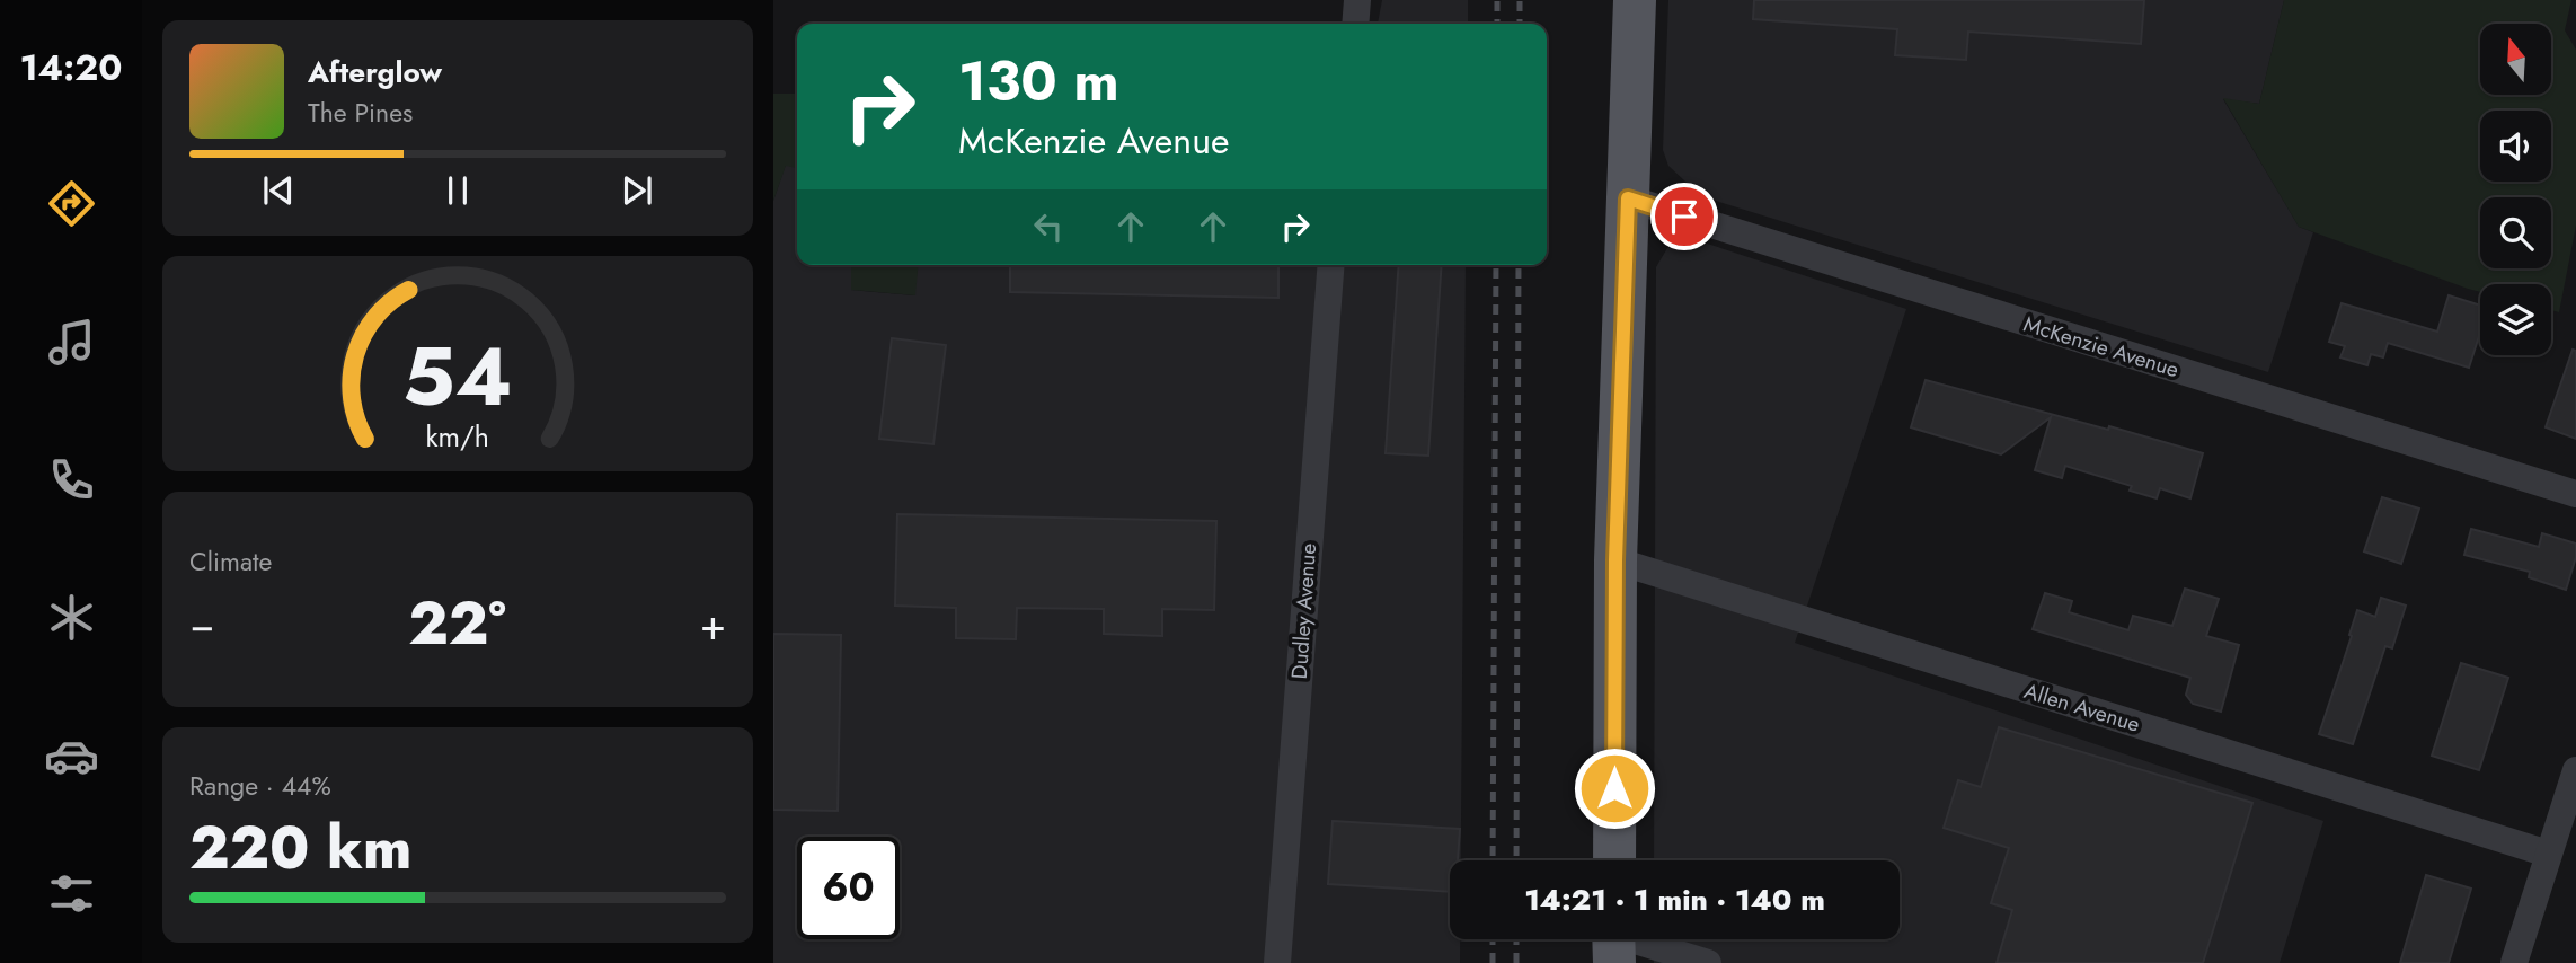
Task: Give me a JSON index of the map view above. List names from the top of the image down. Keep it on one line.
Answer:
{"streets":{"street":["McKenzie Avenue","Dudley Avenue","Allen Avenue"]},"north":"top","page":{"tabs":"14:20","turn":["130 m","McKenzie Avenue"],"song":["Afterglow","The Pines"],"tile":["Climate",["Range · 44%","220 km"]],"heat":["−","22°","+"],"limit":"60","trip":"14:21 · 1 min · 140 m","gauge":["54","km/h"]}}
